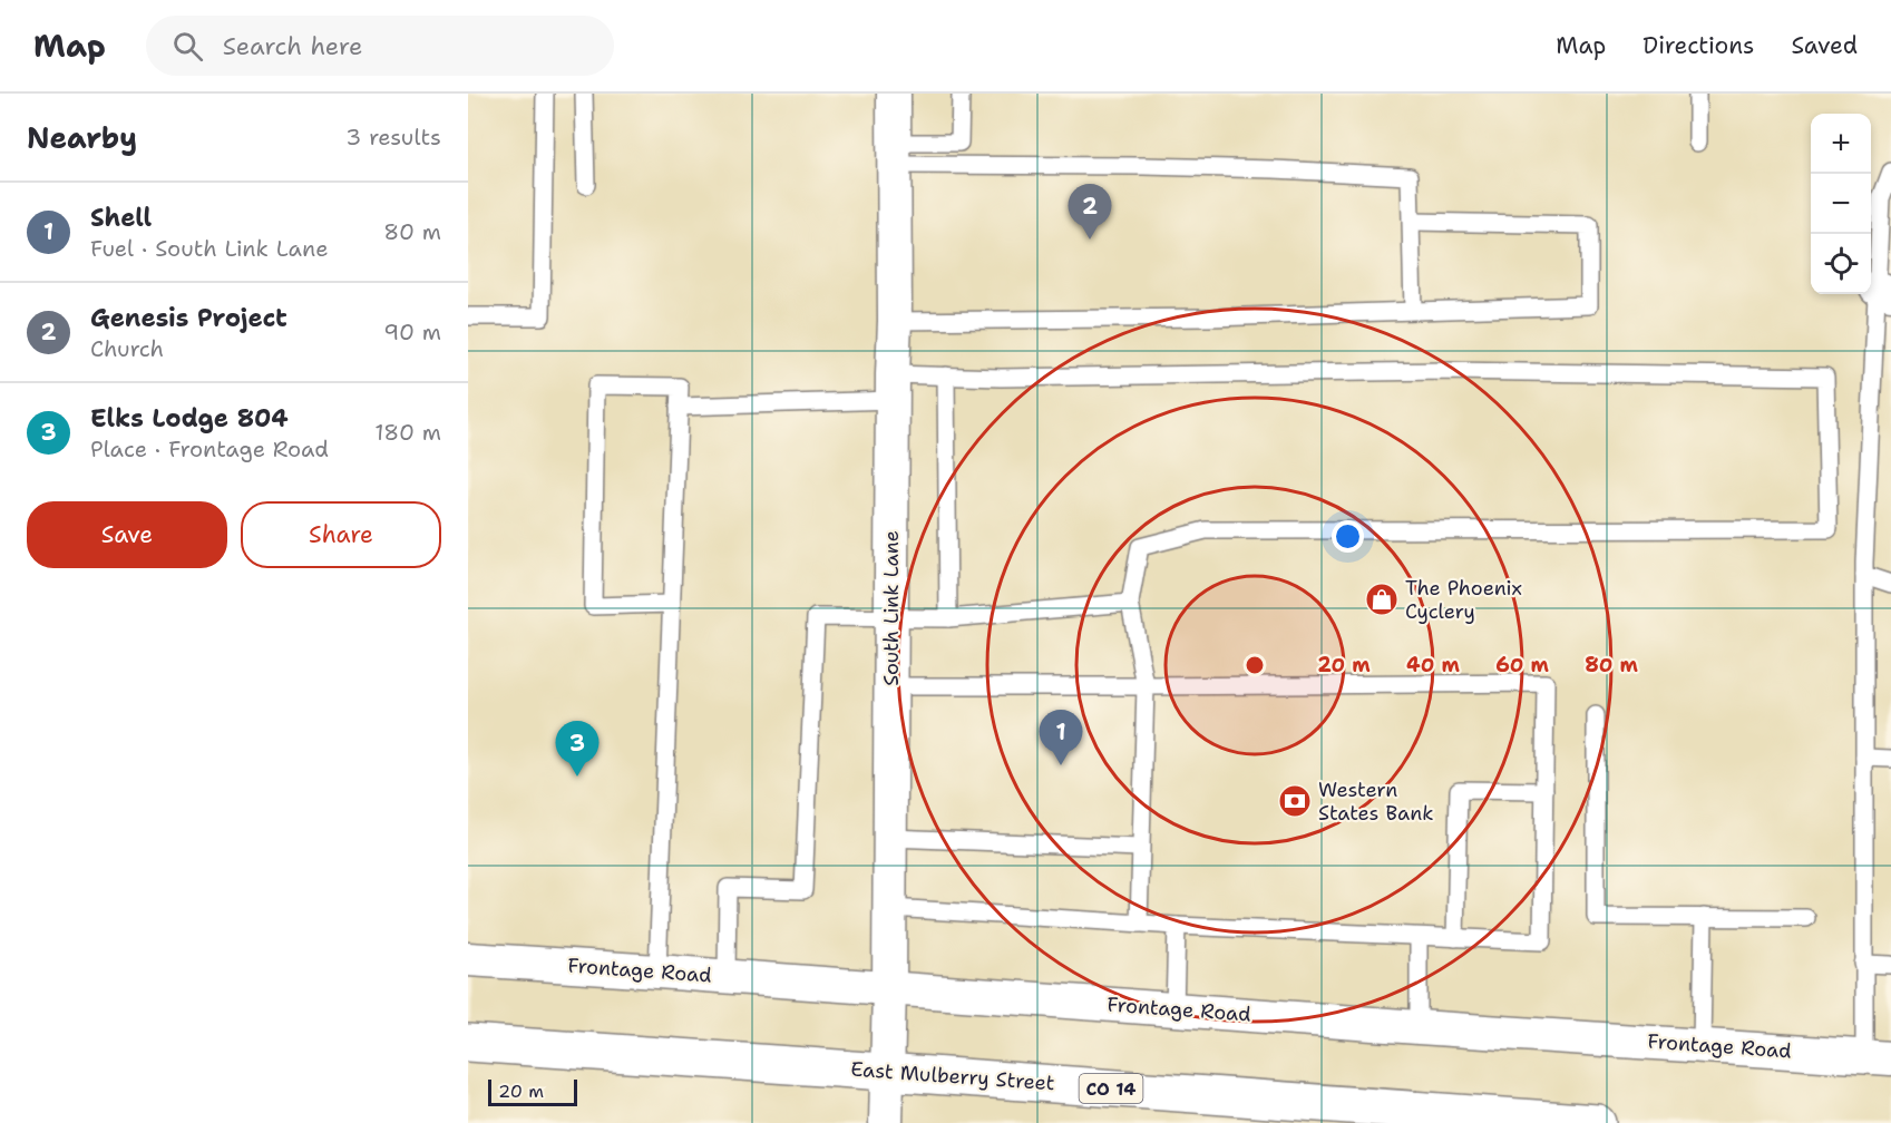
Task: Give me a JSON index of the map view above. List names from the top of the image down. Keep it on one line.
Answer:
{"streets":{"highway":["East Mulberry Street","CO 14"],"street":["South Link Lane","Frontage Road"]},"crossings":[["South Link Lane","Frontage Road"],["South Link Lane","East Mulberry Street"]],"places":{"shop":["The Phoenix Cyclery"],"bank":["Western States Bank"]},"scale_bar":"20 m","page":{"header":"Map","search":"Search here","nav":["Map","Directions","Saved"],"heading":["Nearby","3 results"],"map_buttons":["+","−"],"list":[{"mark":"1","name":"Shell","note":"Fuel · South Link Lane","value":"80 m"},{"mark":"2","name":"Genesis Project","note":"Church","value":"90 m"},{"mark":"3","name":"Elks Lodge 804","note":"Place · Frontage Road","value":"180 m"}],"pins":["2","1","3"],"buttons":["Save","Share"],"scale":"20 m"},"rings":["20 m","40 m","60 m","80 m"]}
